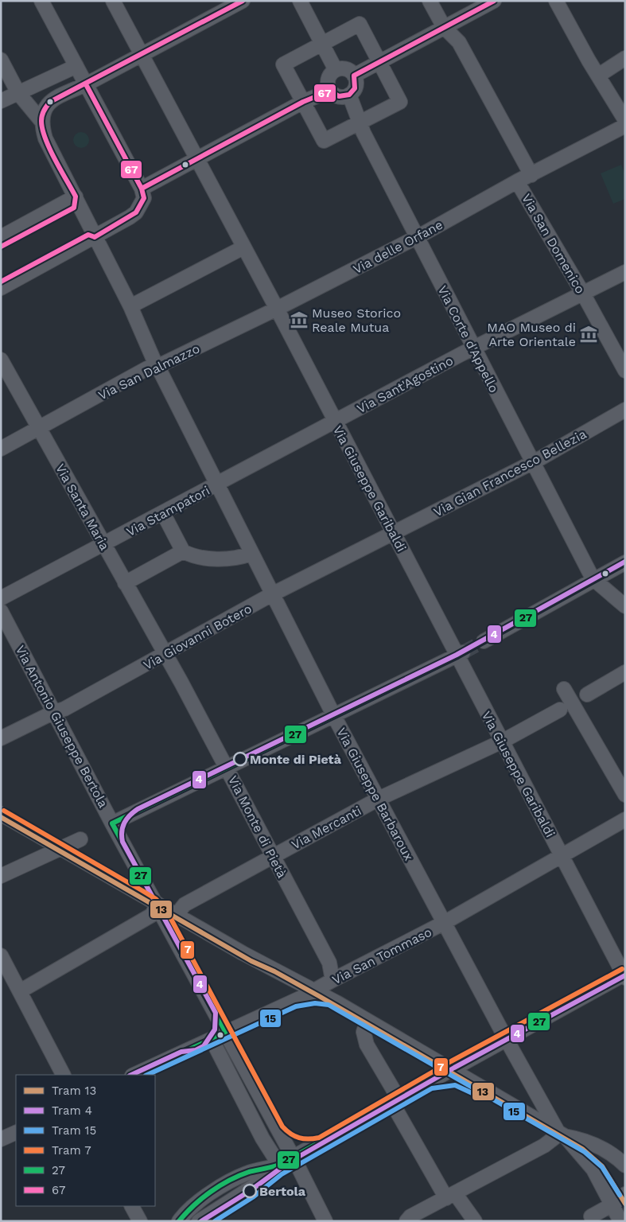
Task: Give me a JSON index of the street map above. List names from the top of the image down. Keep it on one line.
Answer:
{"streets":{"street":["Via San Domenico","Via delle Orfane","Via Corte d'Appello","Via San Dalmazzo","Via Sant'Agostino","Via Gian Francesco Bellezia","Via Giuseppe Garibaldi","Via Santa Maria","Via Stampatori","Via Giovanni Botero","Via Antonio Giuseppe Bertola","Via Giuseppe Barbaroux","Via Monte di Pietà","Via Mercanti","Via San Tommaso"]},"crossings":[["Via San Domenico","Via delle Orfane"],["Via San Domenico","Via Sant'Agostino"],["Via delle Orfane","Via Corte d'Appello"],["Via delle Orfane","Via San Dalmazzo"],["Via delle Orfane","Via Giuseppe Garibaldi"],["Via Corte d'Appello","Via Sant'Agostino"],["Via Corte d'Appello","Via Gian Francesco Bellezia"],["Via San Dalmazzo","Via Giuseppe Garibaldi"],["Via San Dalmazzo","Via Santa Maria"],["Via San Dalmazzo","Via Giuseppe Barbaroux"],["Via Sant'Agostino","Via Giuseppe Garibaldi"],["Via Sant'Agostino","Via Stampatori"],["Via Gian Francesco Bellezia","Via Giuseppe Garibaldi"],["Via Gian Francesco Bellezia","Via Giovanni Botero"],["Via Giuseppe Garibaldi","Via Stampatori"],["Via Giuseppe Garibaldi","Via Giovanni Botero"],["Via Giuseppe Garibaldi","Via Mercanti"],["Via Giuseppe Garibaldi","Via San Tommaso"],["Via Santa Maria","Via Stampatori"],["Via Santa Maria","Via Giovanni Botero"],["Via Santa Maria","Via Monte di Pietà"],["Via Stampatori","Via Giuseppe Barbaroux"],["Via Giovanni Botero","Via Antonio Giuseppe Bertola"],["Via Giovanni Botero","Via Giuseppe Barbaroux"],["Via Giovanni Botero","Via Monte di Pietà"],["Via Antonio Giuseppe Bertola","Via San Tommaso"],["Via Giuseppe Barbaroux","Via Mercanti"],["Via Giuseppe Barbaroux","Via San Tommaso"],["Via Monte di Pietà","Via Mercanti"],["Via Monte di Pietà","Via San Tommaso"]],"places":{"museum":["Museo Storico Reale Mutua","MAO Museo di Arte Orientale"],"other":["Monte di Pietà","Bertola"]},"lines":["transit line 67","tram line 4","transit line 27","tram line 7","tram line 13","tram line 15"],"legend":["Tram 13","Tram 4","Tram 15","Tram 7","27","67"]}
